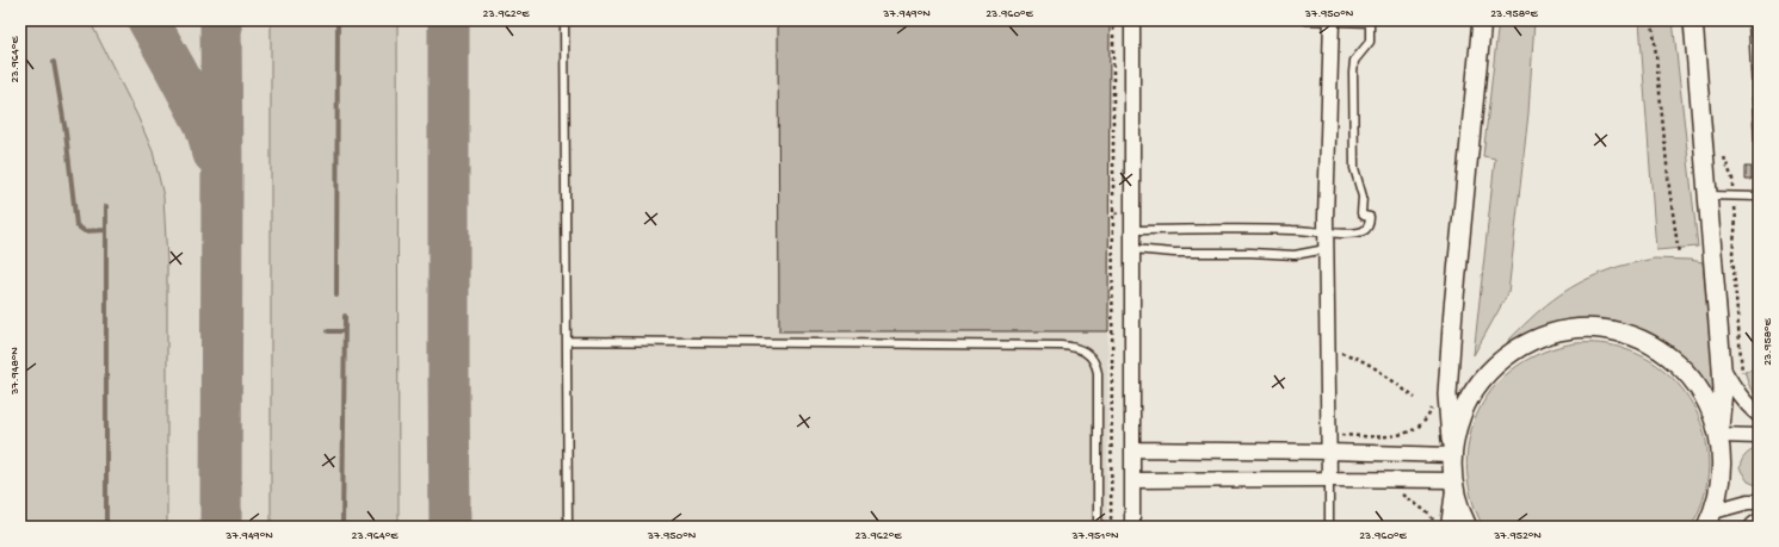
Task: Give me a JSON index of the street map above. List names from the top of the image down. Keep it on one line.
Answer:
{"coordinates":["23.962°E","37.949°N","23.960°E","37.950°N","23.958°E","23.964°E","37.948°N","37.951°N","37.952°N"]}
